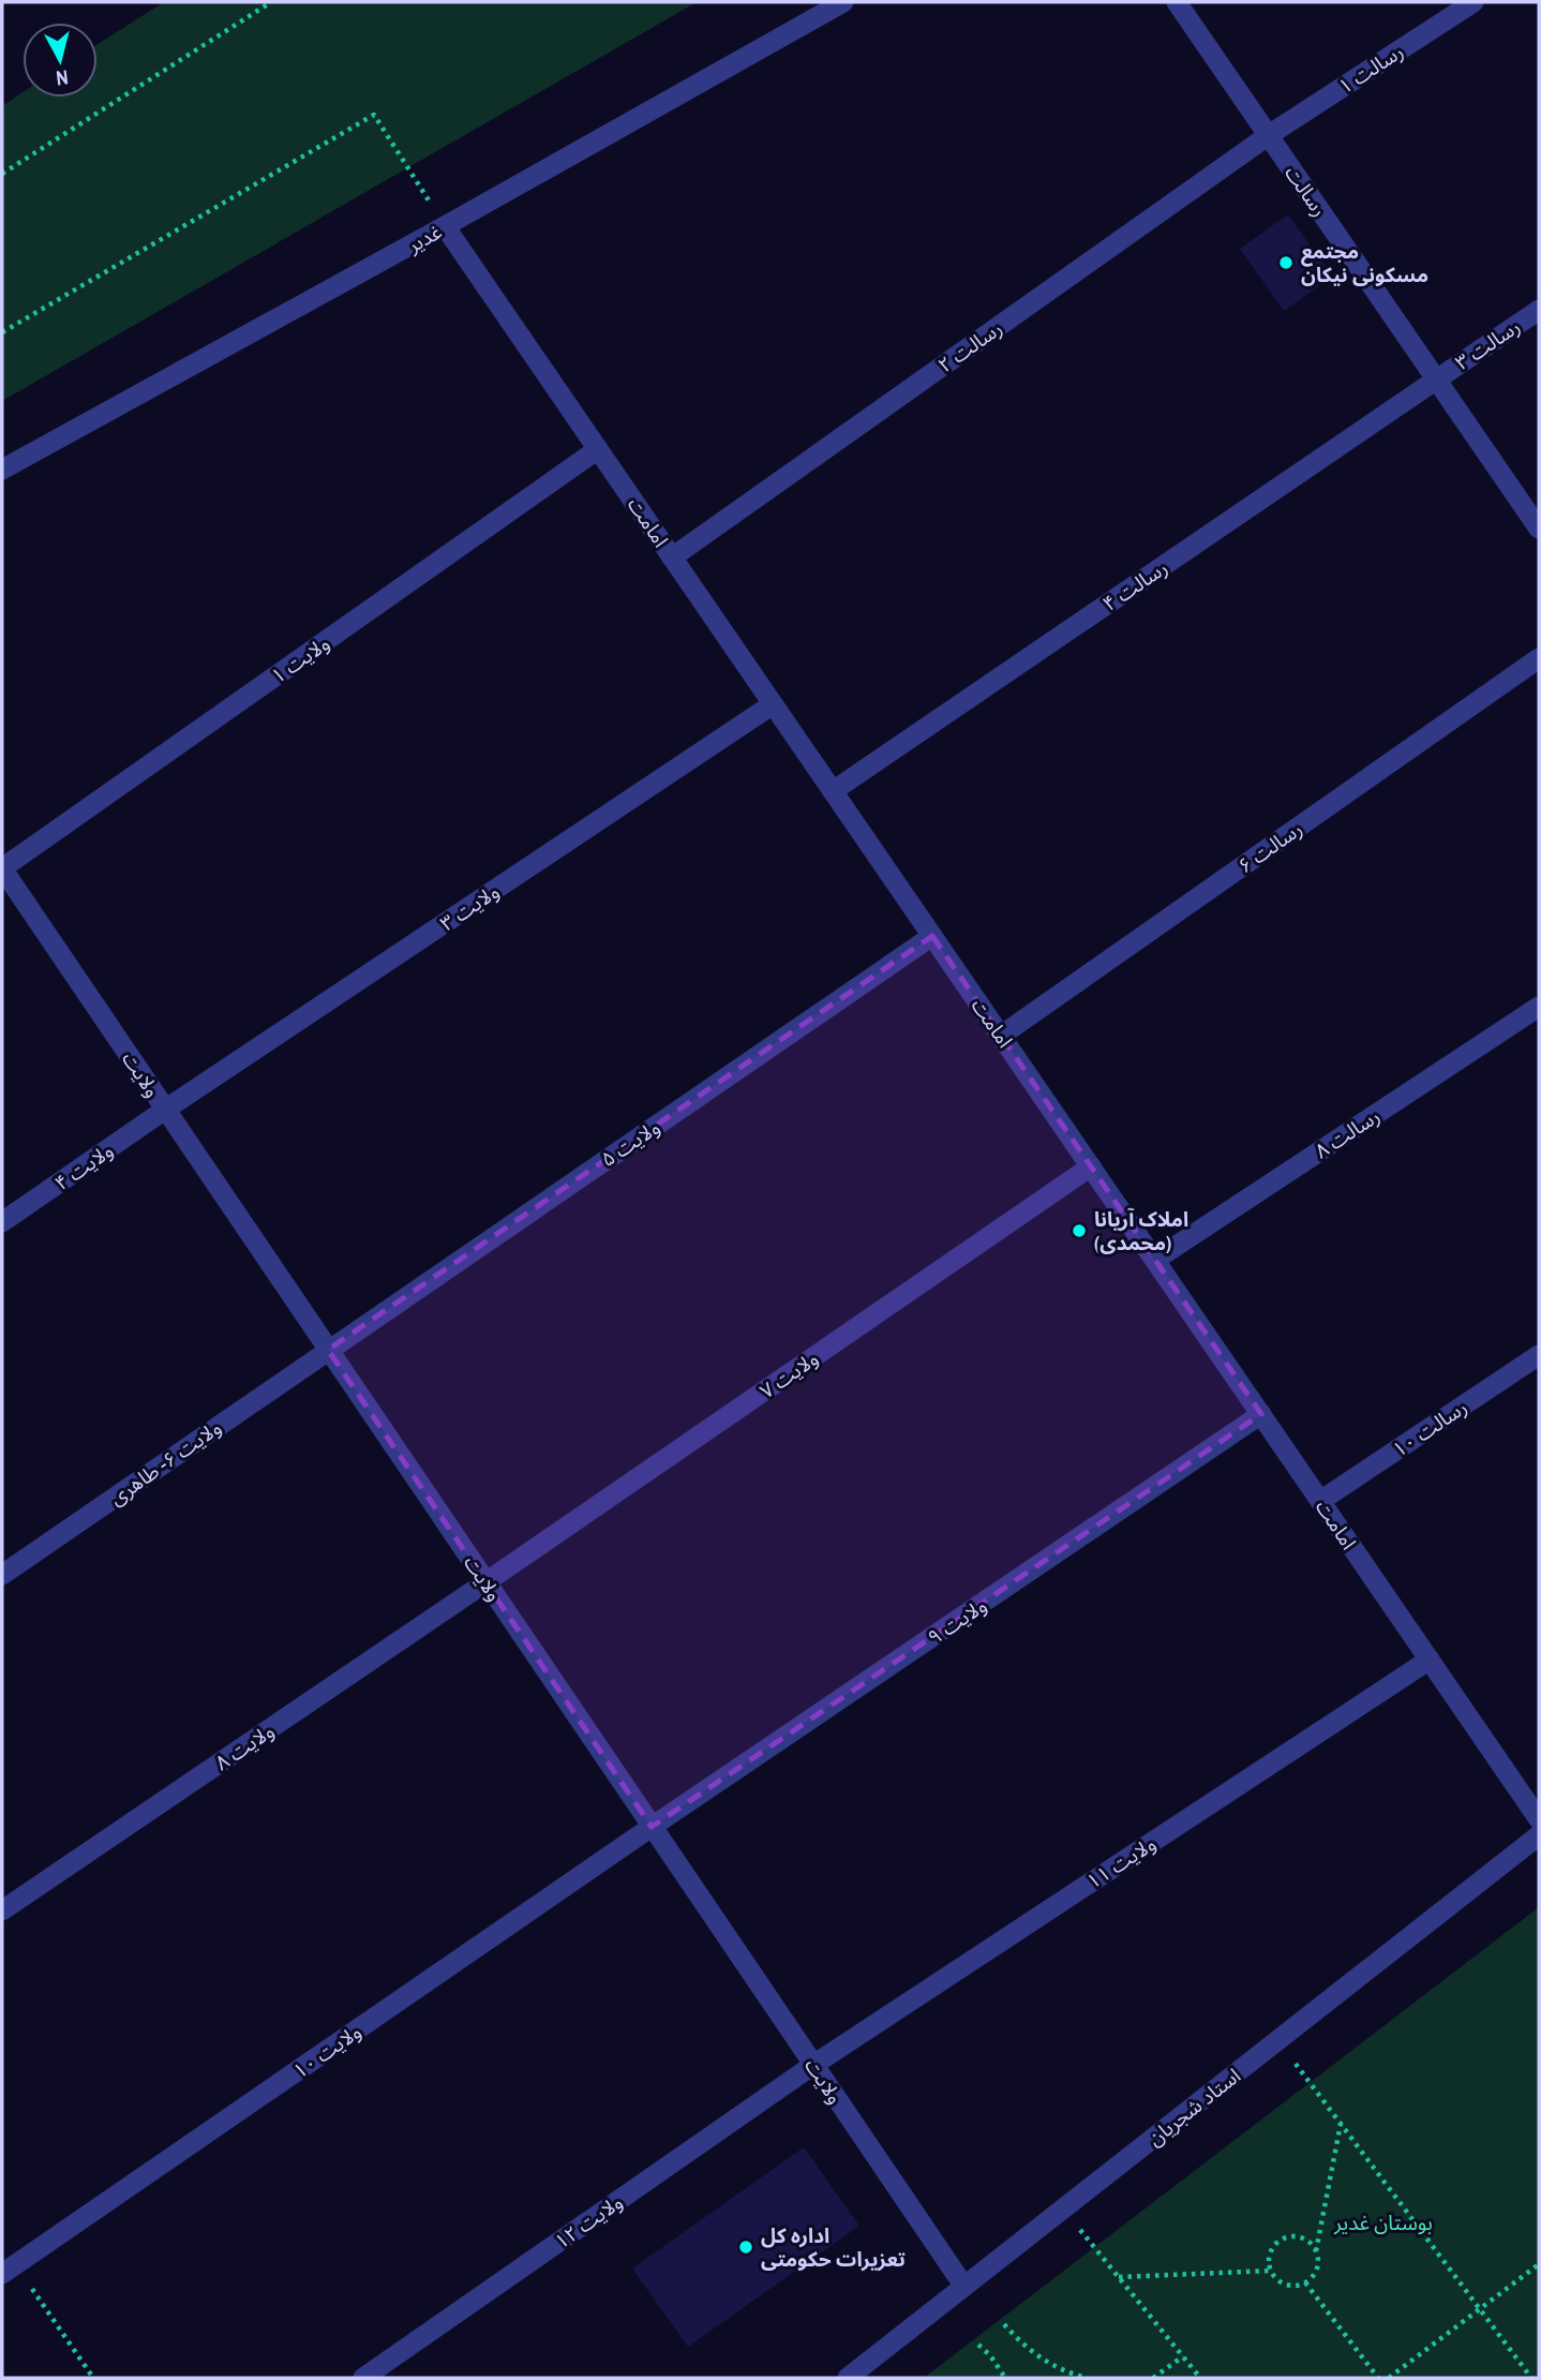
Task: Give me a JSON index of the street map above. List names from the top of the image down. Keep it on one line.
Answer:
{"streets":{"street":["رسالت ۱","رسالت","غدیر","رسالت ۳","رسالت ۲","امامت","رسالت ۴","ولایت ۱","رسالت ۶","ولایت ۳","ولایت","رسالت ۸","ولایت ۵","ولایت ۴","ولایت ۷","رسالت ۱۰","ولایت ۶- طاهری","ولایت ۹","ولایت ۸","ولایت ۱۱","ولایت ۱۰","استاد شجریان","ولایت ۱۲"]},"crossings":[["رسالت ۱","رسالت"],["رسالت ۱","رسالت ۲"],["رسالت","رسالت ۳"],["رسالت","رسالت ۲"],["رسالت","رسالت ۴"],["غدیر","امامت"],["رسالت ۳","رسالت ۴"],["رسالت ۲","امامت"],["امامت","رسالت ۴"],["امامت","ولایت ۱"],["امامت","رسالت ۶"],["امامت","ولایت ۳"],["امامت","رسالت ۸"],["امامت","ولایت ۵"],["امامت","ولایت ۷"],["امامت","رسالت ۱۰"],["امامت","ولایت ۹"],["امامت","ولایت ۱۱"],["ولایت ۱","ولایت"],["ولایت ۳","ولایت"],["ولایت ۳","ولایت ۴"],["ولایت","ولایت ۵"],["ولایت","ولایت ۴"],["ولایت","ولایت ۷"],["ولایت","ولایت ۶- طاهری"],["ولایت","ولایت ۹"],["ولایت","ولایت ۸"],["ولایت","ولایت ۱۱"],["ولایت","ولایت ۱۰"],["ولایت","استاد شجریان"],["ولایت","ولایت ۱۲"],["ولایت ۵","ولایت ۶- طاهری"],["ولایت ۷","ولایت ۸"],["ولایت ۹","ولایت ۱۰"],["ولایت ۱۱","ولایت ۱۲"]],"parks":["بوستان غدیر"],"places":["مجتمع مسکونی نیکان","املاک آریانا (محمدی)","اداره کل تعزیرات حکومتی"],"north":"bottom"}
